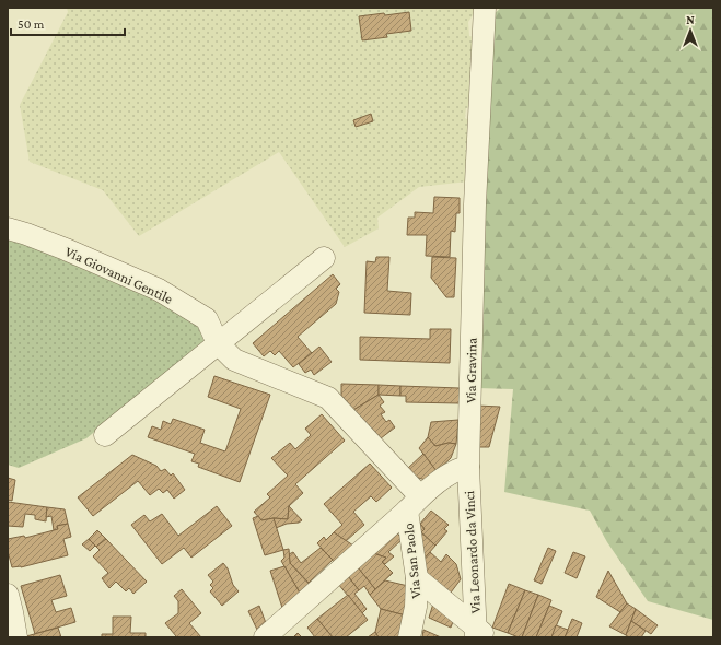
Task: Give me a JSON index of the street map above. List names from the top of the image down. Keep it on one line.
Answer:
{"streets":{"street":["Via Giovanni Gentile","Via Gravina","Via Leonardo da Vinci","Via San Paolo"]},"crossings":[["Via Giovanni Gentile","Via San Paolo"],["Via Gravina","Via Leonardo da Vinci"]],"scale_bar":"50 m","north":"top"}
